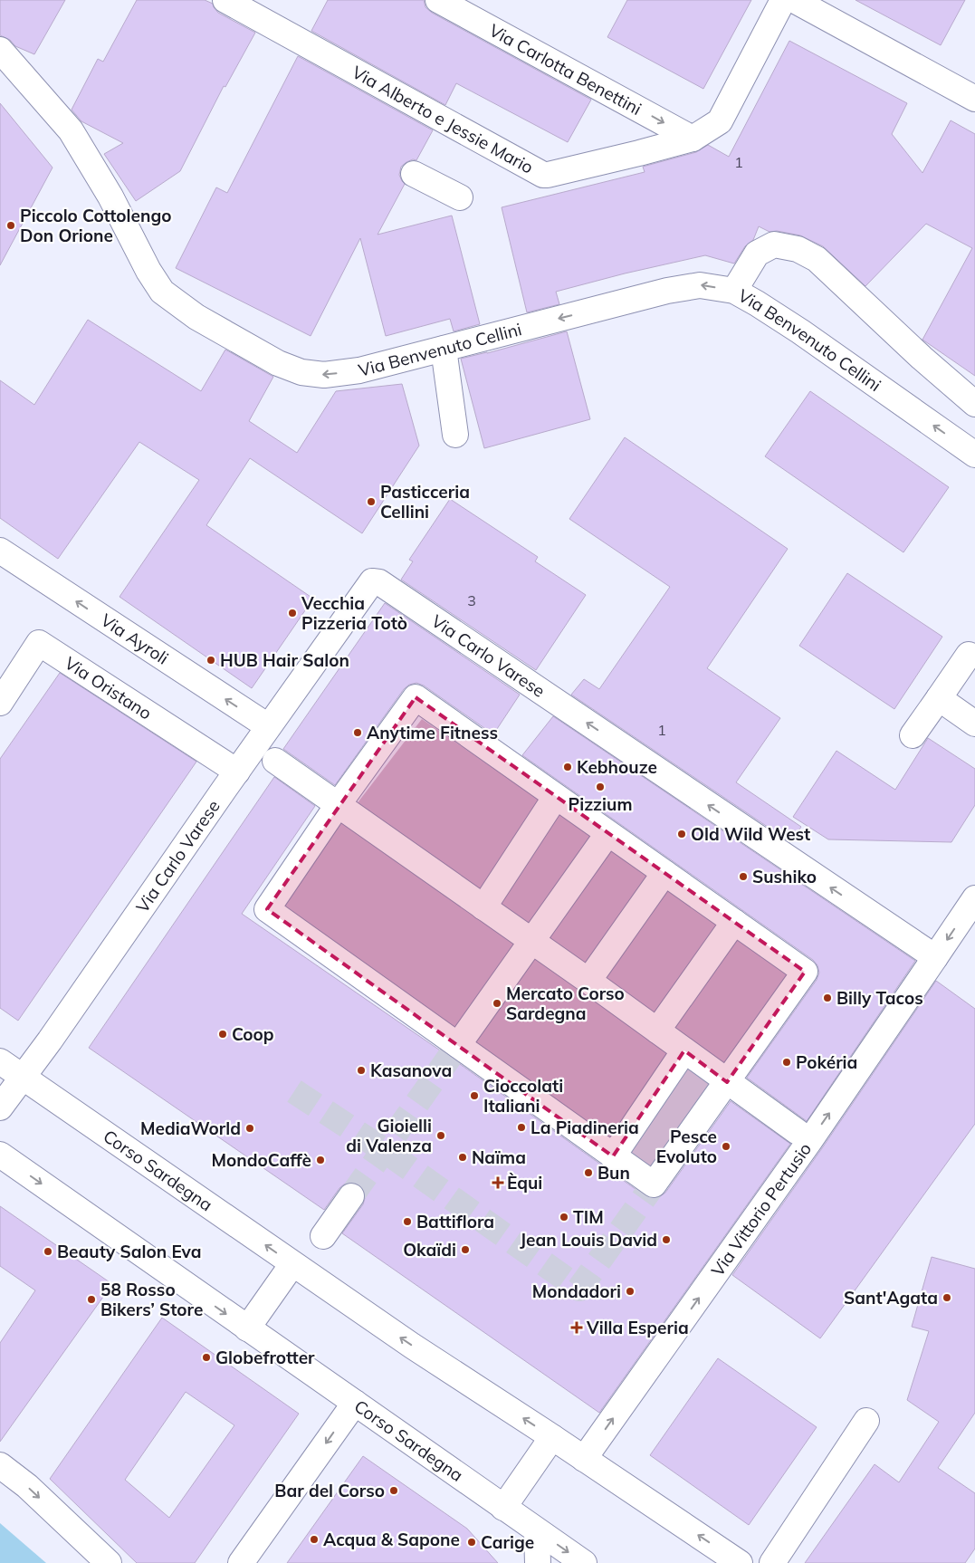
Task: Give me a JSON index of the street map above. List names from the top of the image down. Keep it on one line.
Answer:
{"streets":{"street":["Via Carlotta Benettini","Via Alberto e Jessie Mario","Via Benvenuto Cellini","Via Ayroli","Via Carlo Varese","Via Oristano","Corso Sardegna","Via Vittorio Pertusio"]},"crossings":[["Via Carlotta Benettini","Via Alberto e Jessie Mario"],["Via Ayroli","Via Carlo Varese"],["Via Carlo Varese","Via Oristano"],["Via Carlo Varese","Corso Sardegna"],["Via Carlo Varese","Via Vittorio Pertusio"],["Corso Sardegna","Via Vittorio Pertusio"]],"one_way":["Via Carlotta Benettini","Via Benvenuto Cellini","Via Ayroli"],"places":{"other":["Piccolo Cottolengo Don Orione","Pasticceria Cellini","Vecchia Pizzeria Totò","HUB Hair Salon","Anytime Fitness","Kebhouze","Pizzium","Old Wild West","Sushiko","Billy Tacos","Mercato Corso Sardegna","Coop","Pokéria","Kasanova","Cioccolati Italiani","La Piadineria","MediaWorld","Gioielli di Valenza","Pesce Evoluto","Naïma","MondoCaffè","Bun","TIM","Battiflora","Jean Louis David","Okaïdi","Beauty Salon Eva","Mondadori","Sant'Agata","58 Rosso Bikers’ Store","Globefrotter","Bar del Corso","Acqua & Sapone","Carige"],"health":["Èqui","Villa Esperia"]},"house_numbers":["1","3","1"]}
